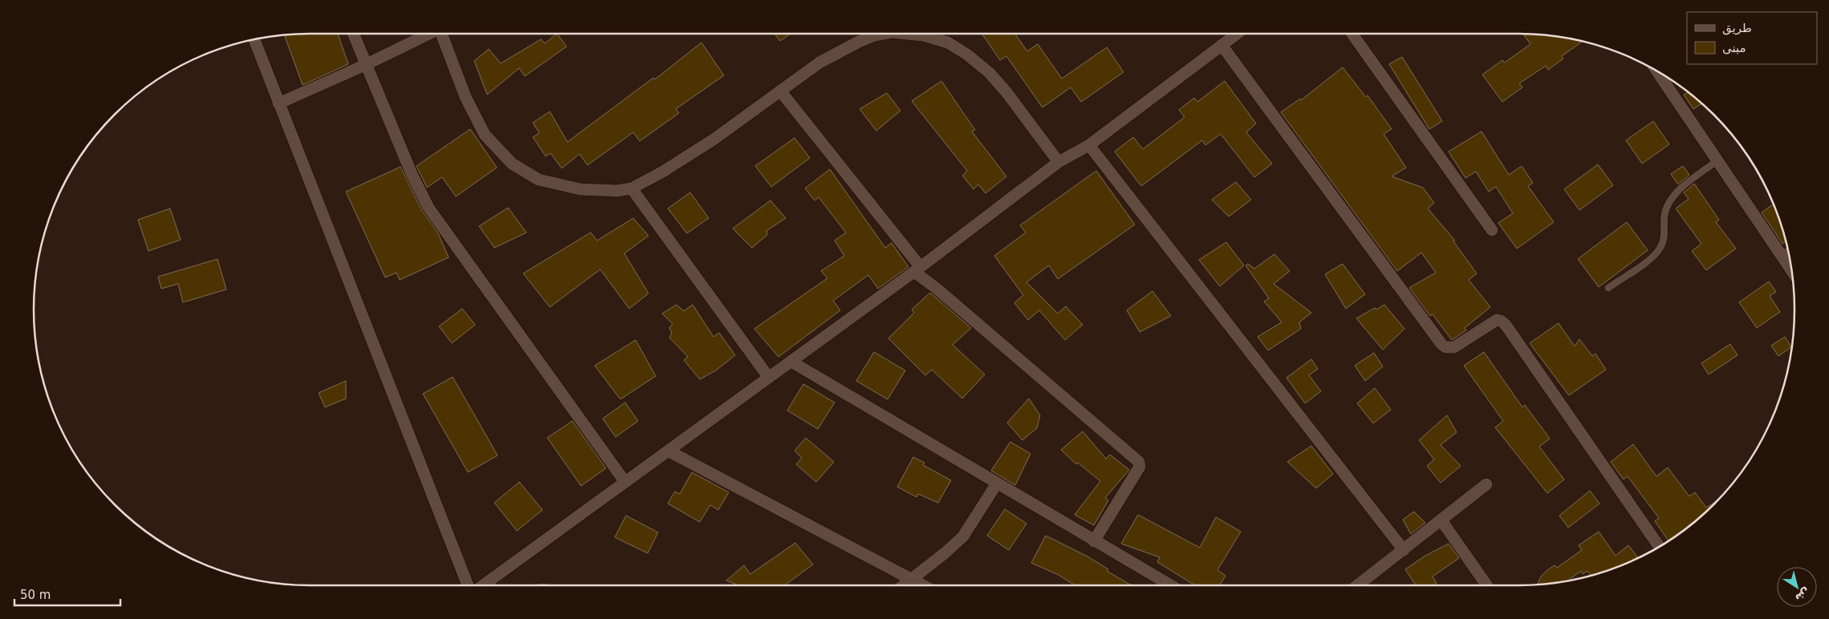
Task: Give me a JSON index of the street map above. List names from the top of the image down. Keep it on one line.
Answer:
{"legend":["طريق","مبنى"],"scale_bar":"50 m","north":"bottom right"}
